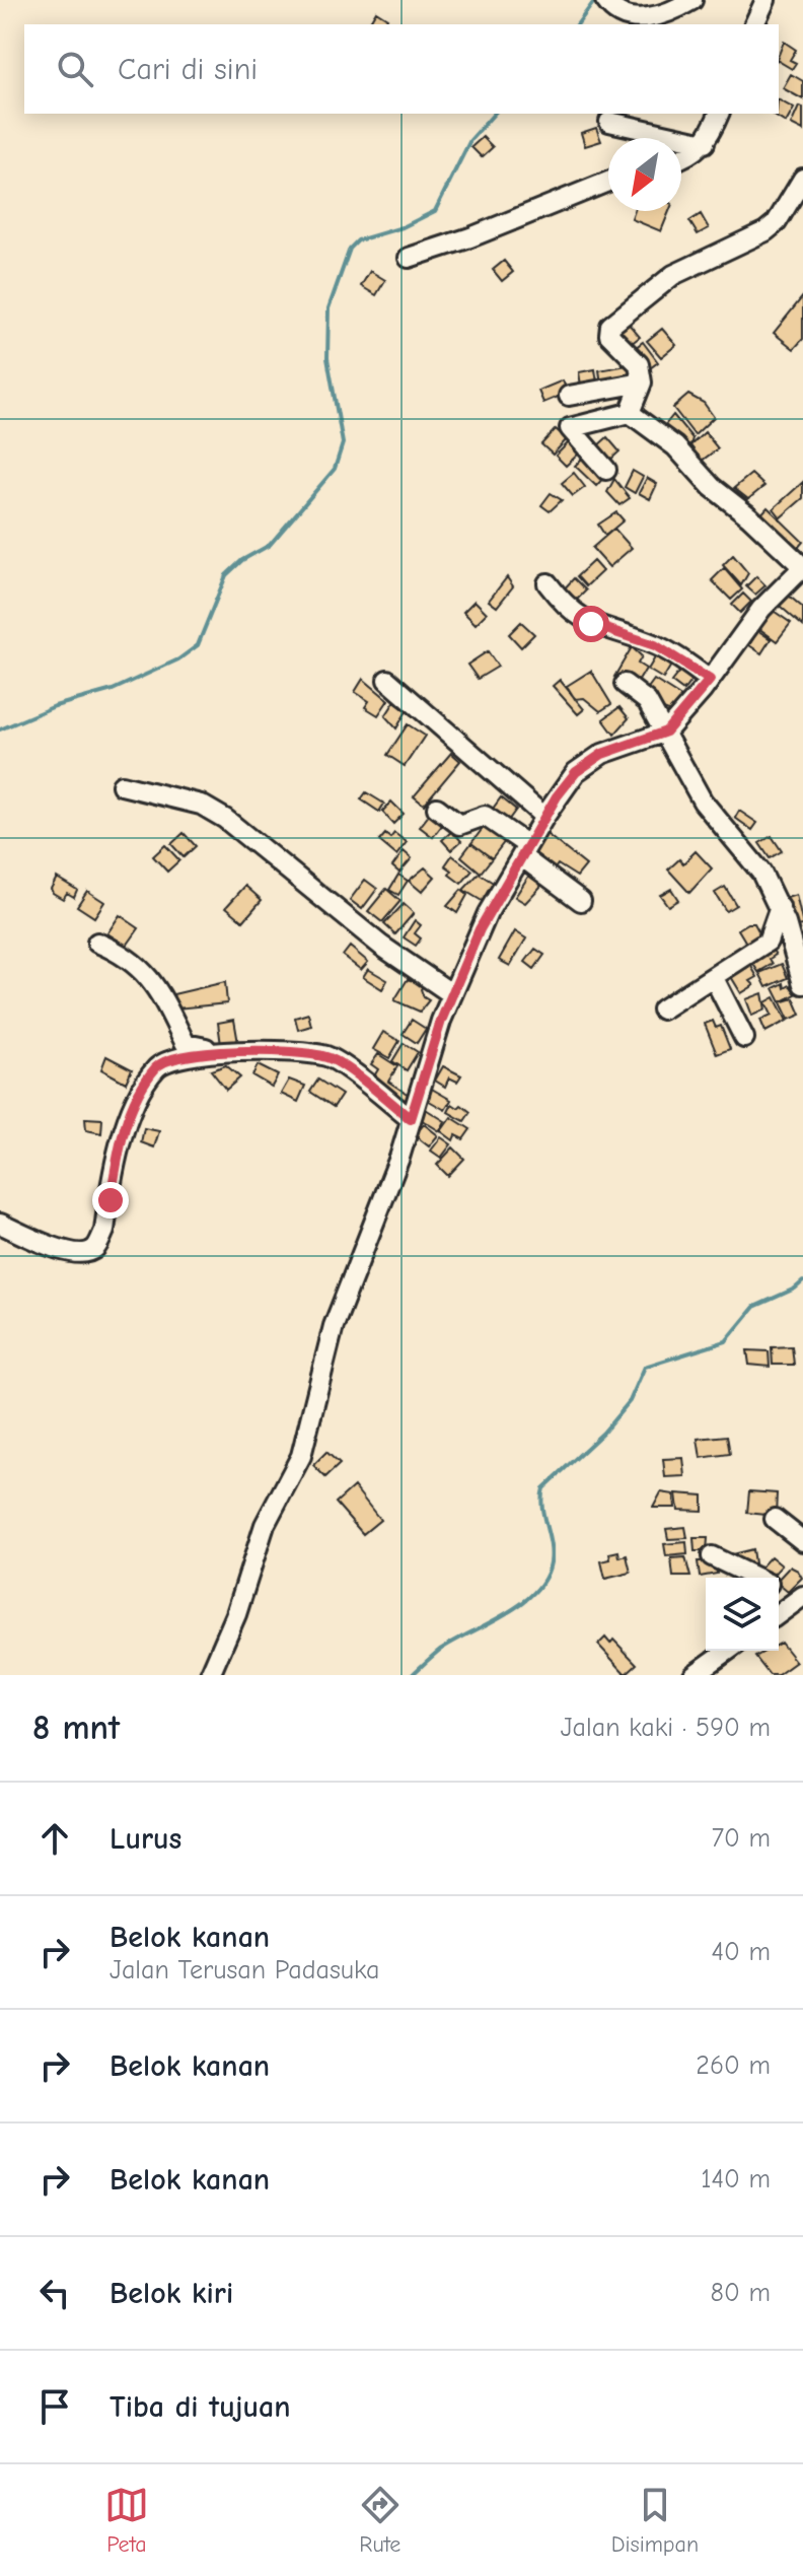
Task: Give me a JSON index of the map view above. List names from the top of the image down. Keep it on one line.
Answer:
{"north":"bottom left","page":{"search":"Cari di sini","heading":["8 mnt","Jalan kaki · 590 m"],"list":[["Lurus","70 m"],["Belok kanan","Jalan Terusan Padasuka","40 m"],["Belok kanan","260 m"],["Belok kanan","140 m"],["Belok kiri","80 m"],"Tiba di tujuan"],"nav":["Peta","Rute","Disimpan"]}}
